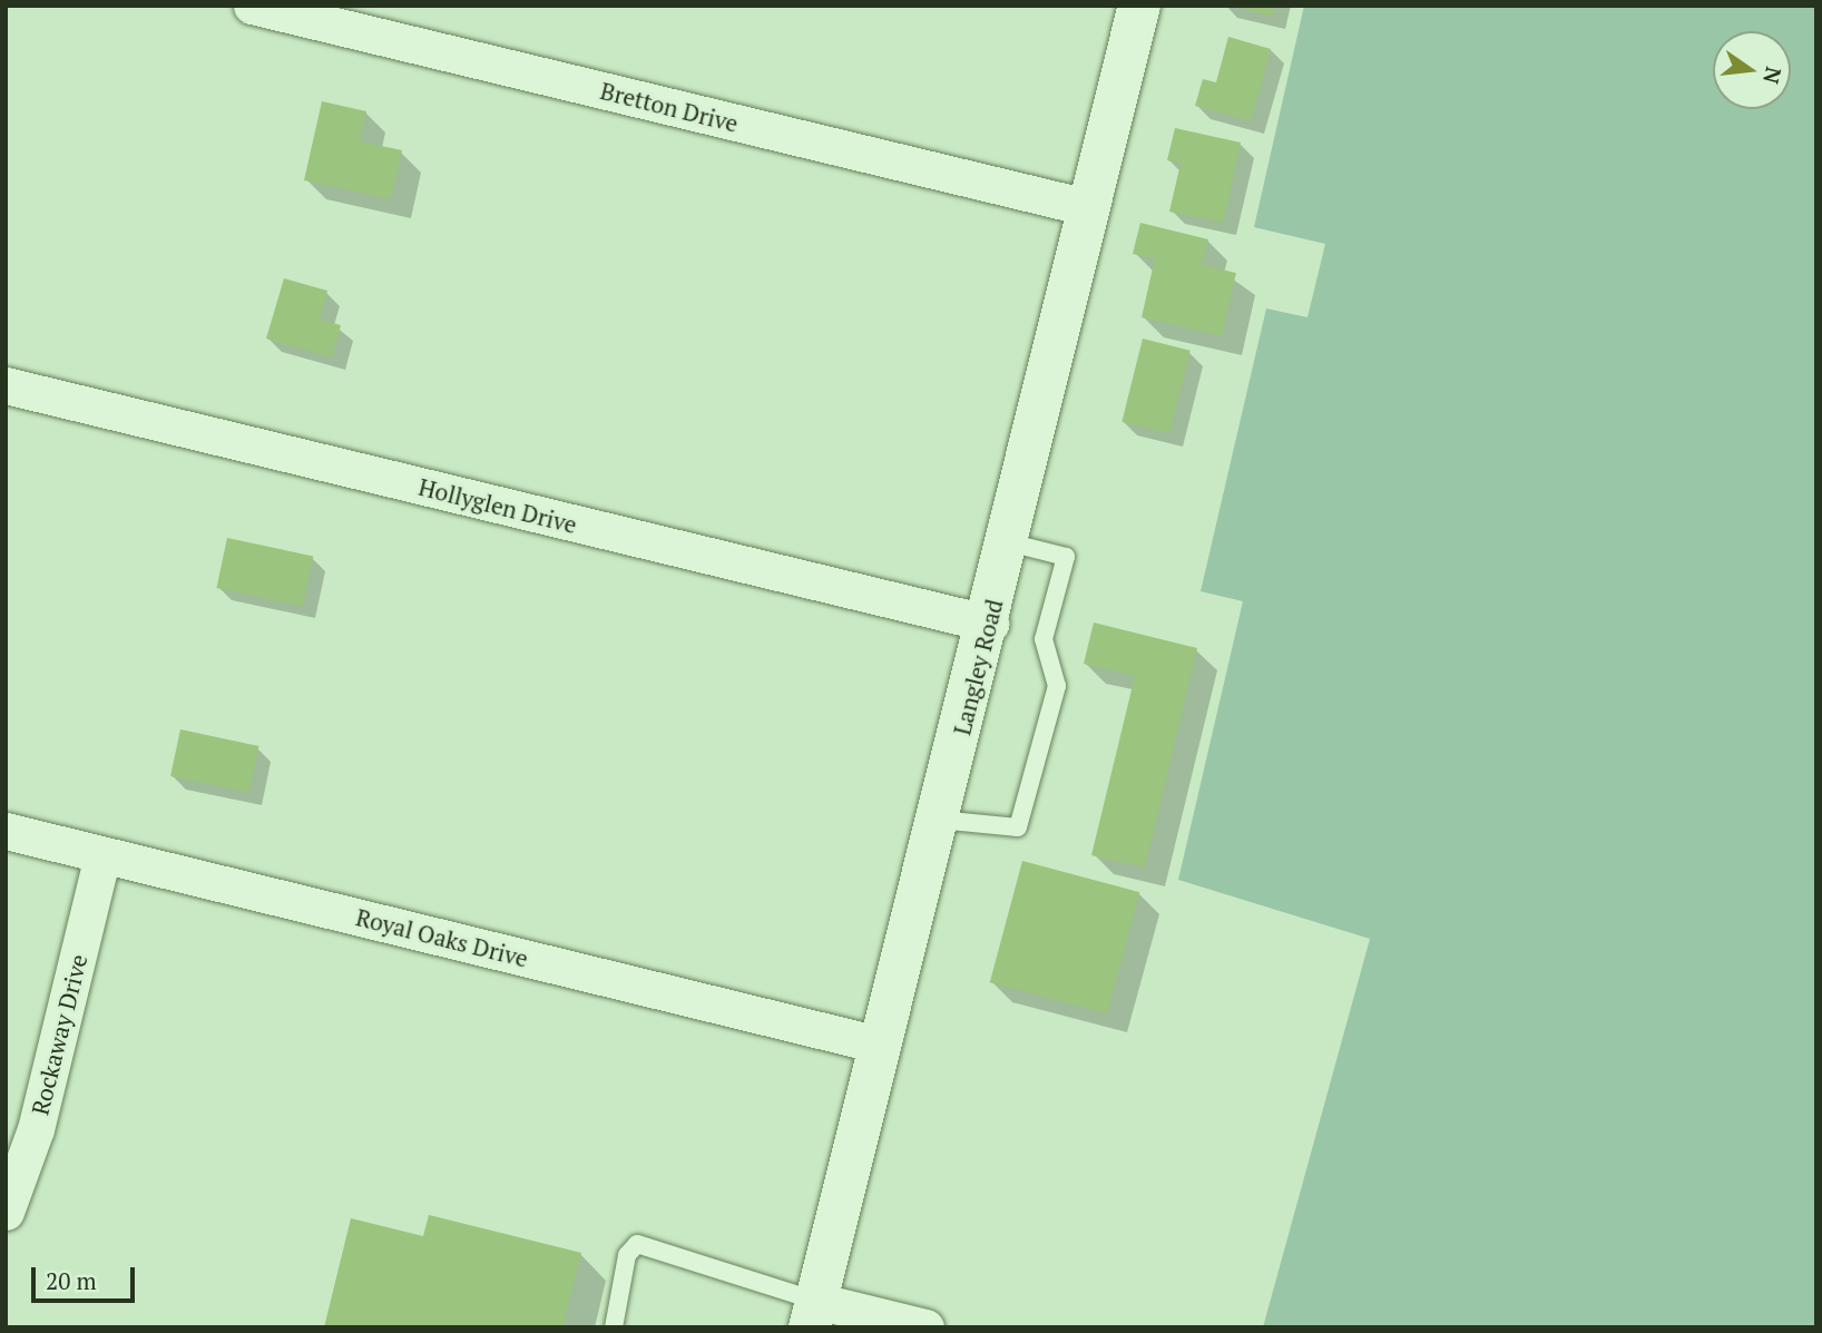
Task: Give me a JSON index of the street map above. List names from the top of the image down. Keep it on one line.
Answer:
{"streets":{"street":["Bretton Drive","Hollyglen Drive","Langley Road","Royal Oaks Drive","Rockaway Drive"]},"crossings":[["Bretton Drive","Langley Road"],["Hollyglen Drive","Langley Road"],["Langley Road","Royal Oaks Drive"],["Royal Oaks Drive","Rockaway Drive"]],"scale_bar":"20 m","north":"right"}
